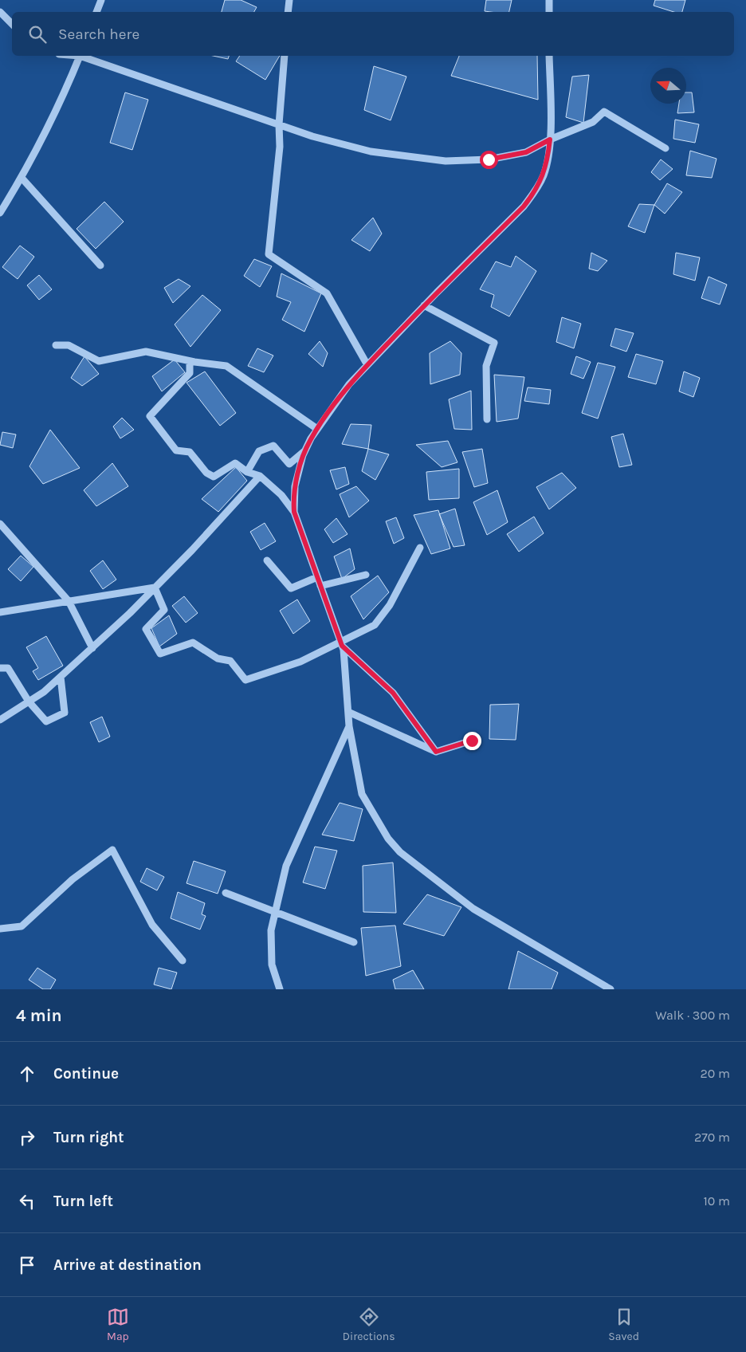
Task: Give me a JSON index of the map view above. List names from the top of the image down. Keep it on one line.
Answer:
{"north":"left","page":{"search":"Search here","heading":["4 min","Walk · 300 m"],"list":[["Continue","20 m"],["Turn right","270 m"],["Turn left","10 m"],"Arrive at destination"],"nav":["Map","Directions","Saved"]}}
